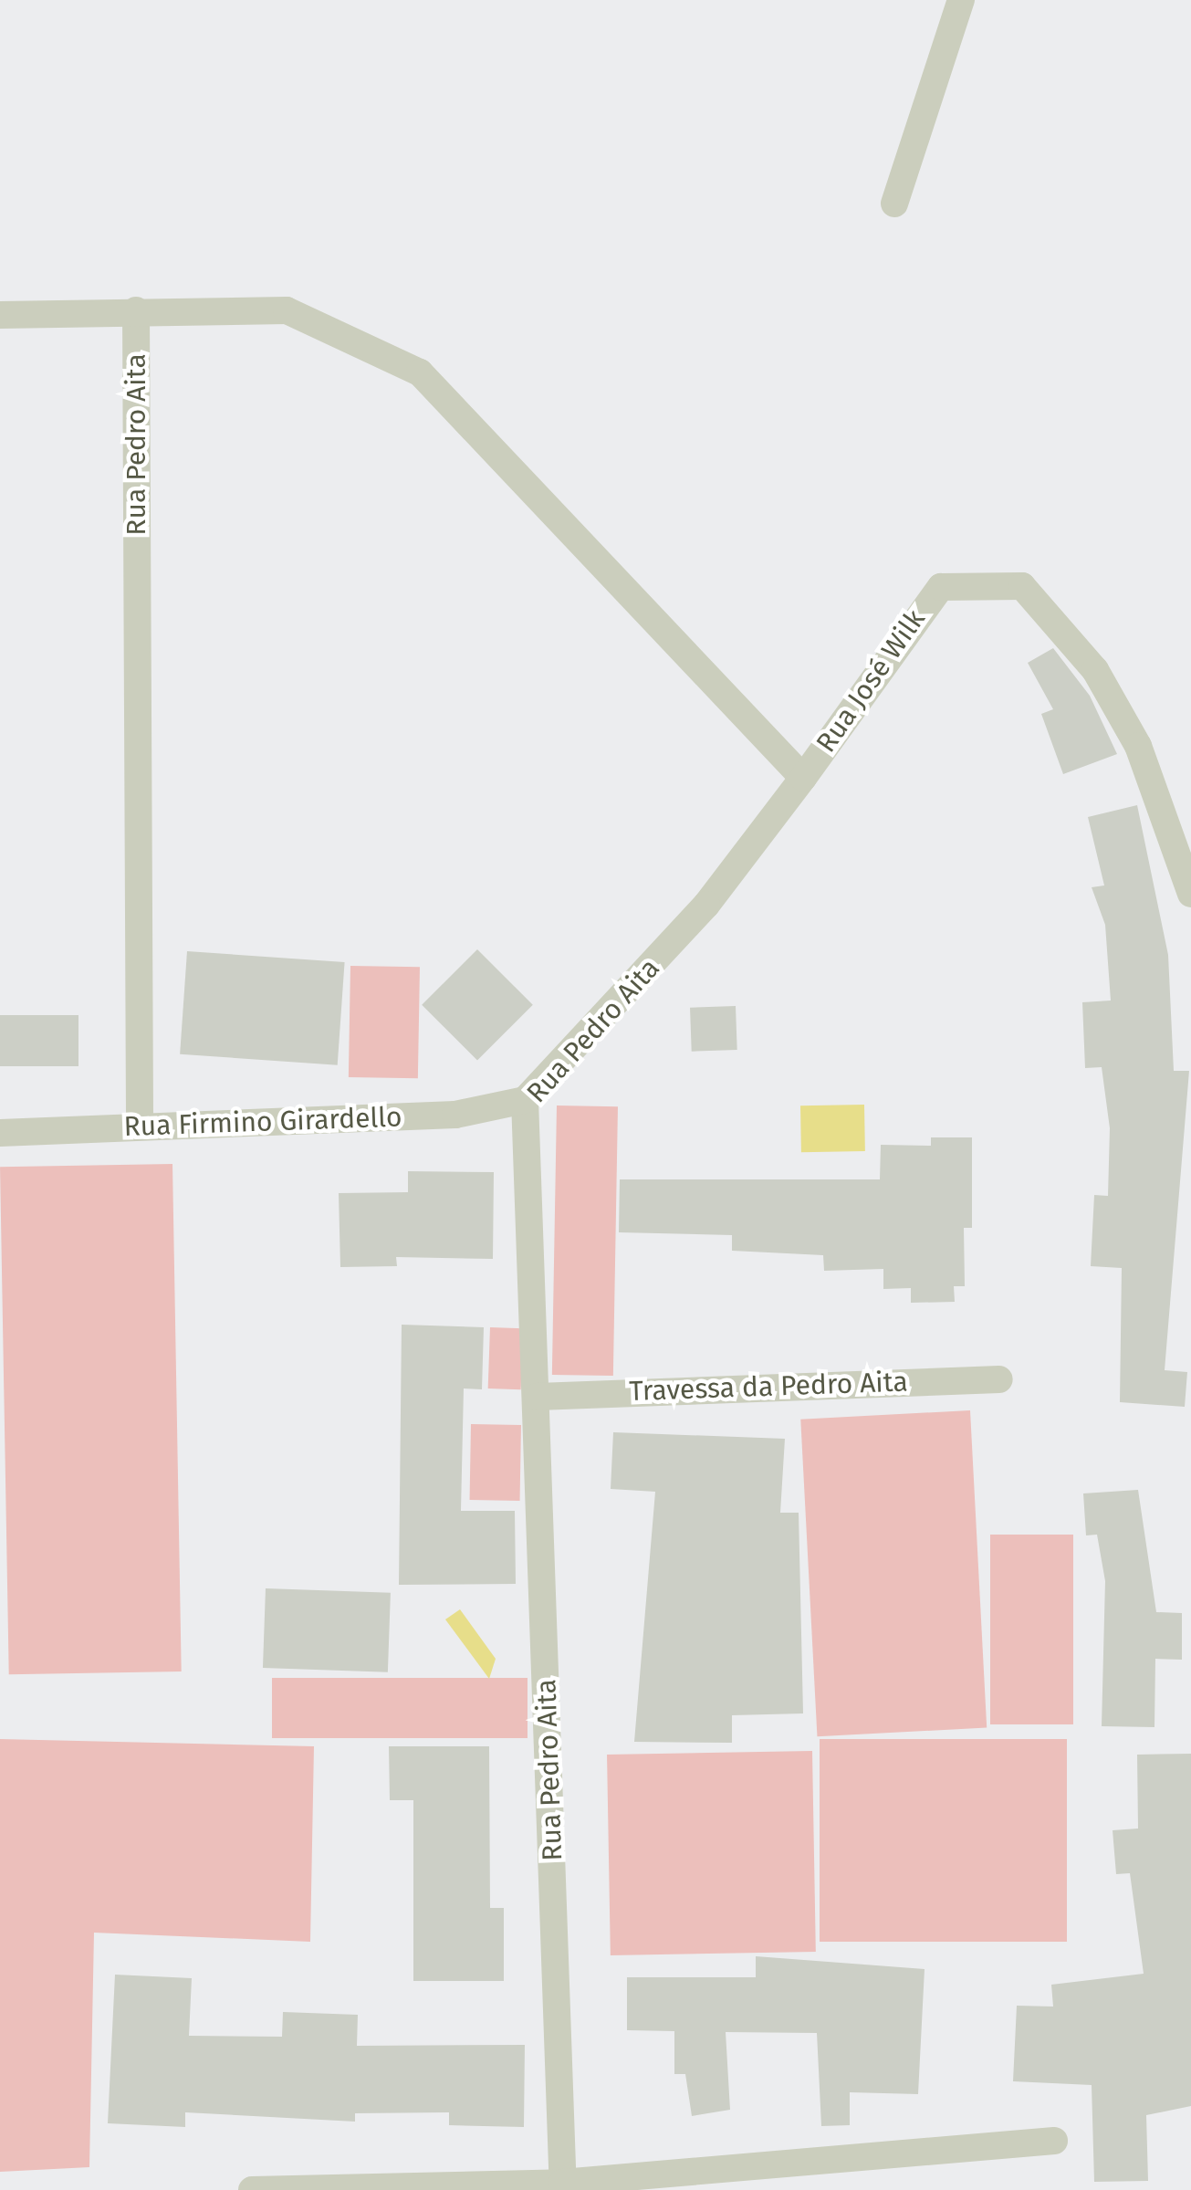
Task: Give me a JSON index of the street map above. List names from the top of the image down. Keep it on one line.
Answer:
{"streets":{"street":["Rua Pedro Aita","Rua José Wilk","Rua Firmino Girardello","Travessa da Pedro Aita"]},"crossings":[["Rua Pedro Aita","Rua José Wilk"],["Rua Pedro Aita","Rua Firmino Girardello"],["Rua Pedro Aita","Travessa da Pedro Aita"]]}
